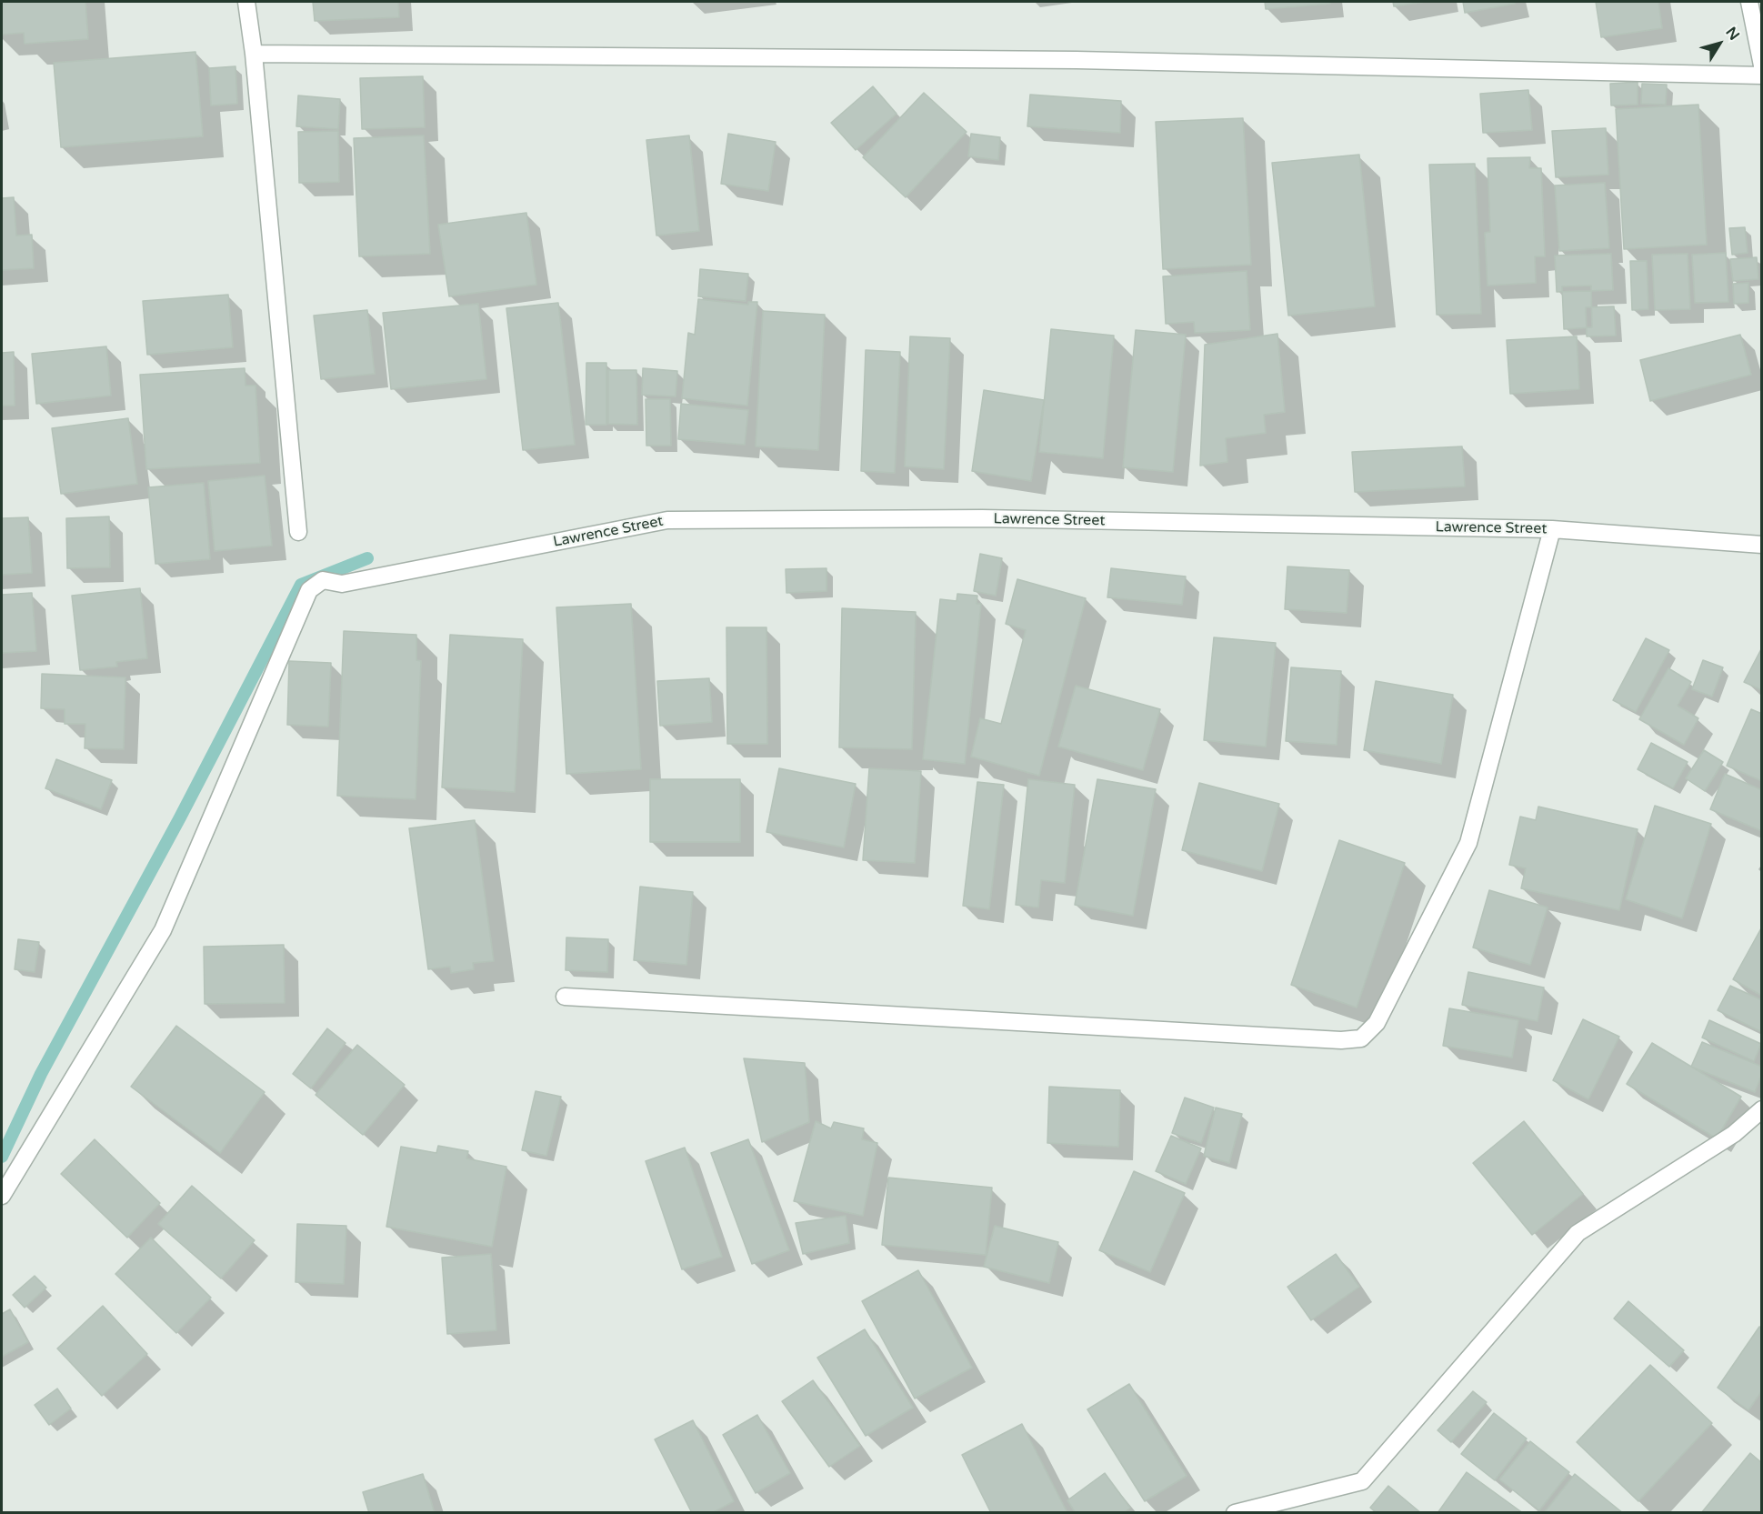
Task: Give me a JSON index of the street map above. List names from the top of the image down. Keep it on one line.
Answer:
{"streets":{"street":["Lawrence Street"]},"north":"top right"}
